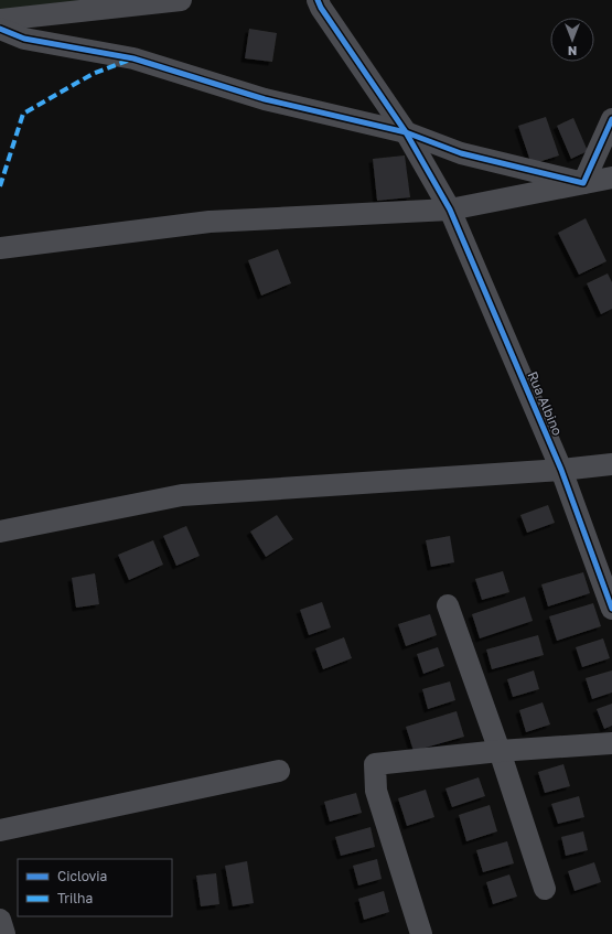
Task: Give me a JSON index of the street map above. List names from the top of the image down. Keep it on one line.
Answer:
{"streets":{"street":["Rua Albino"]},"legend":["Ciclovia","Trilha"],"north":"bottom"}
